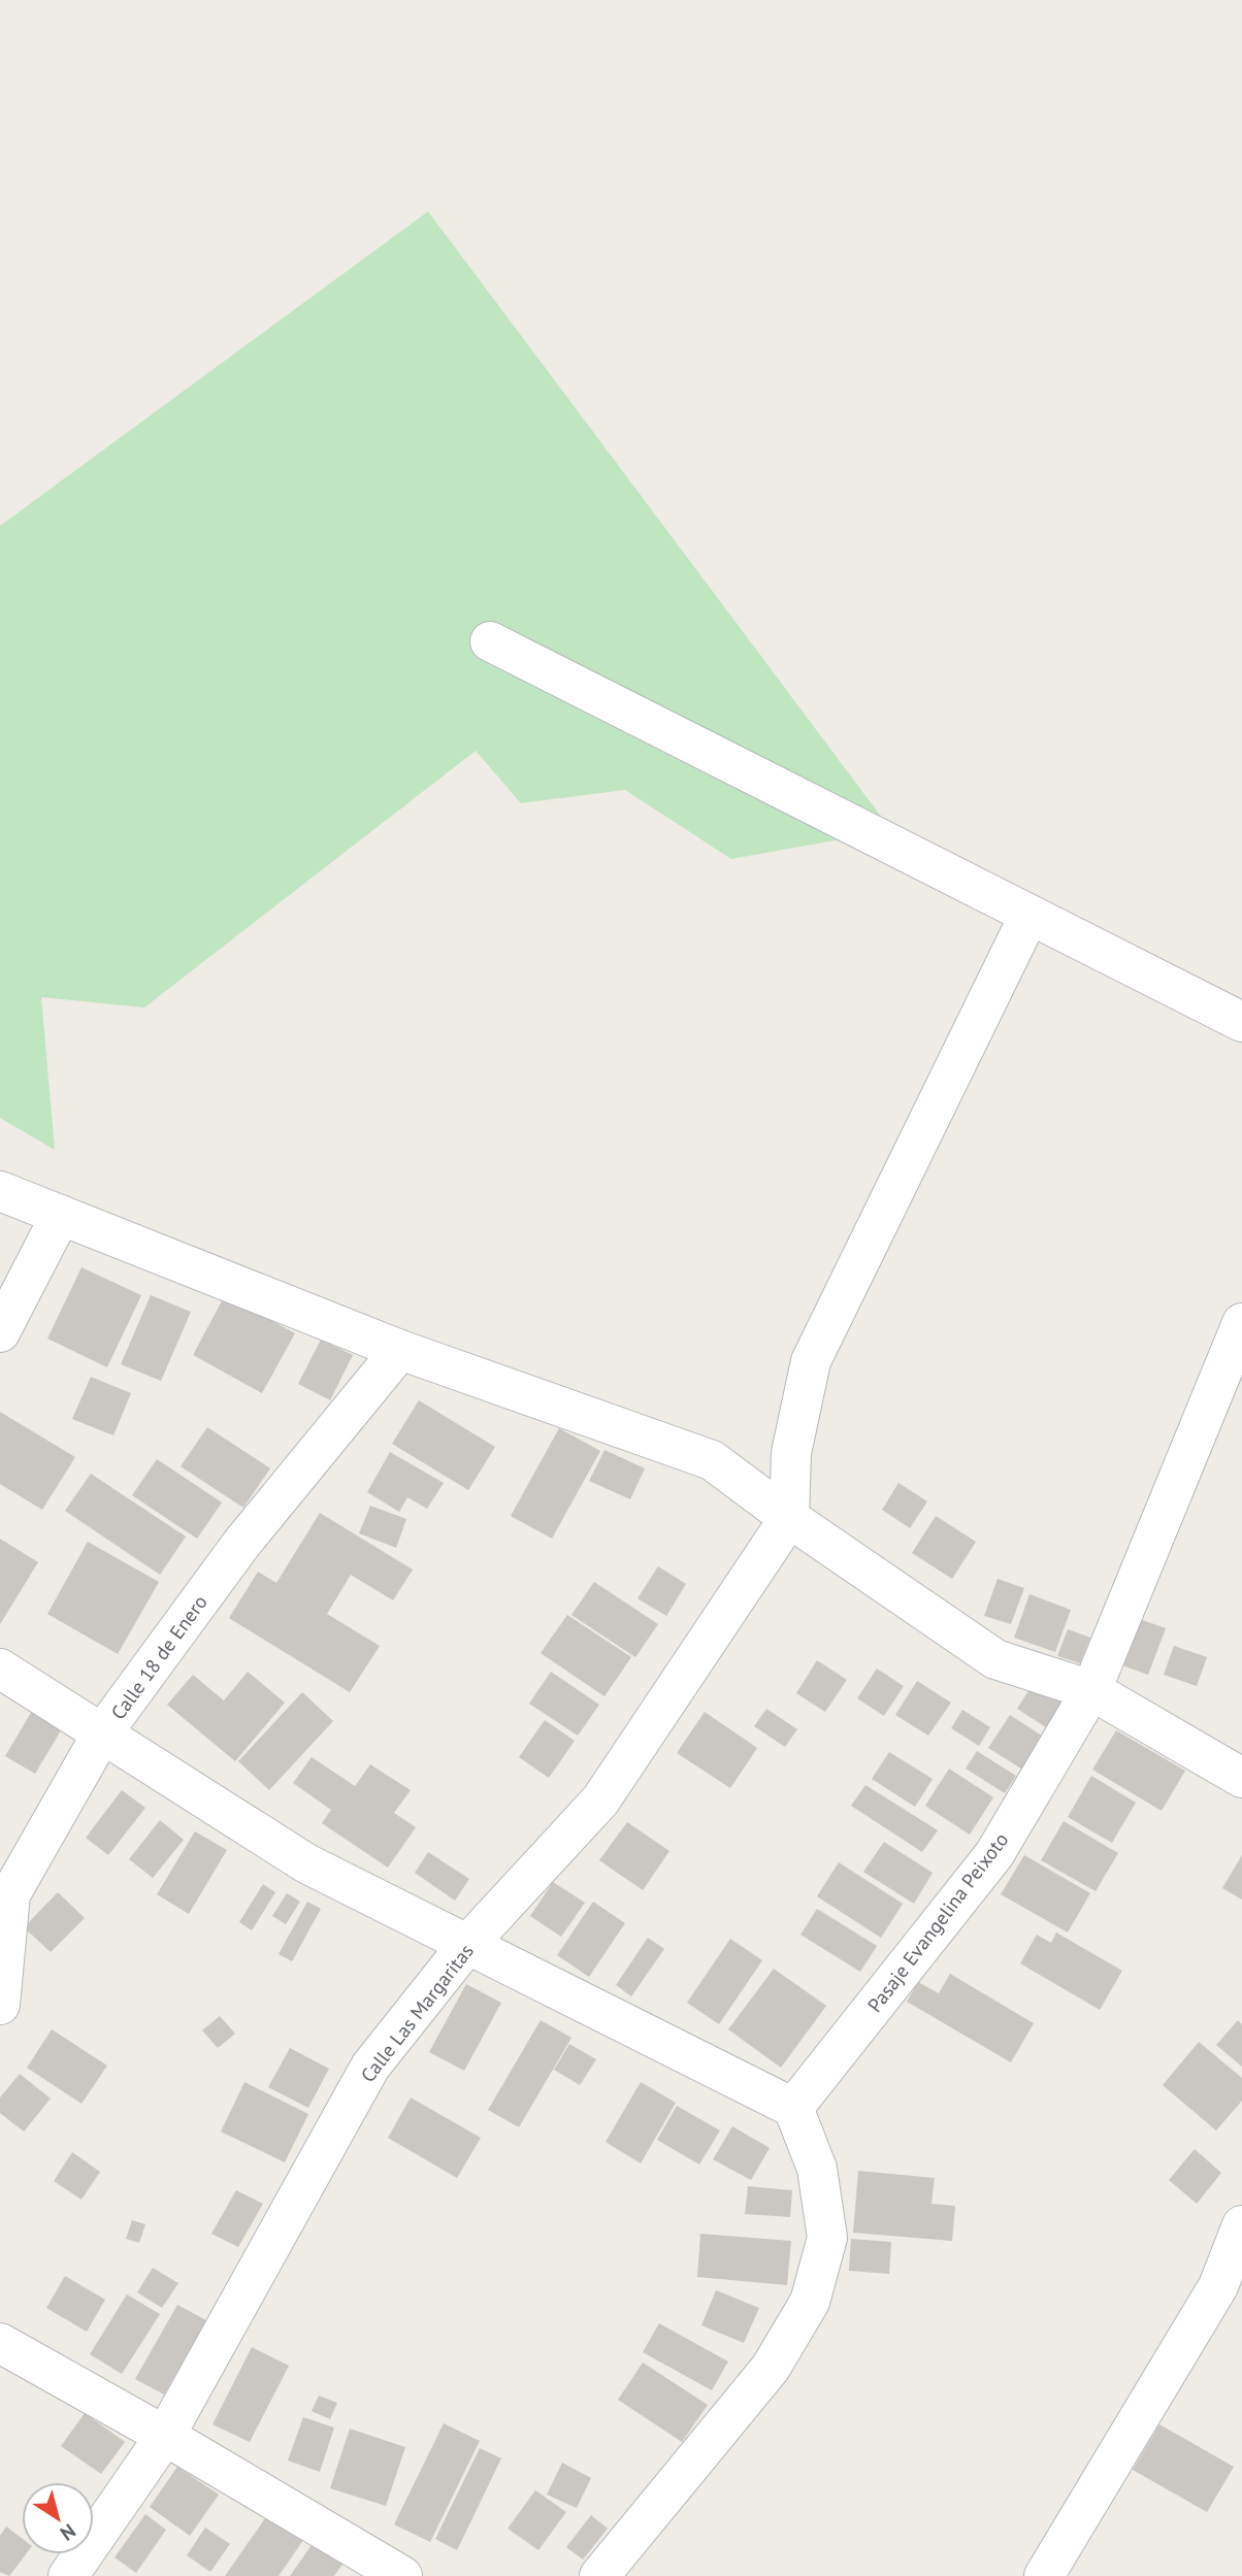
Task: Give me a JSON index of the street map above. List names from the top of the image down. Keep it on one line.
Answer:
{"streets":{"street":["Calle 18 de Enero","Pasaje Evangelina Peixoto","Calle Las Margaritas"]},"north":"bottom right"}
